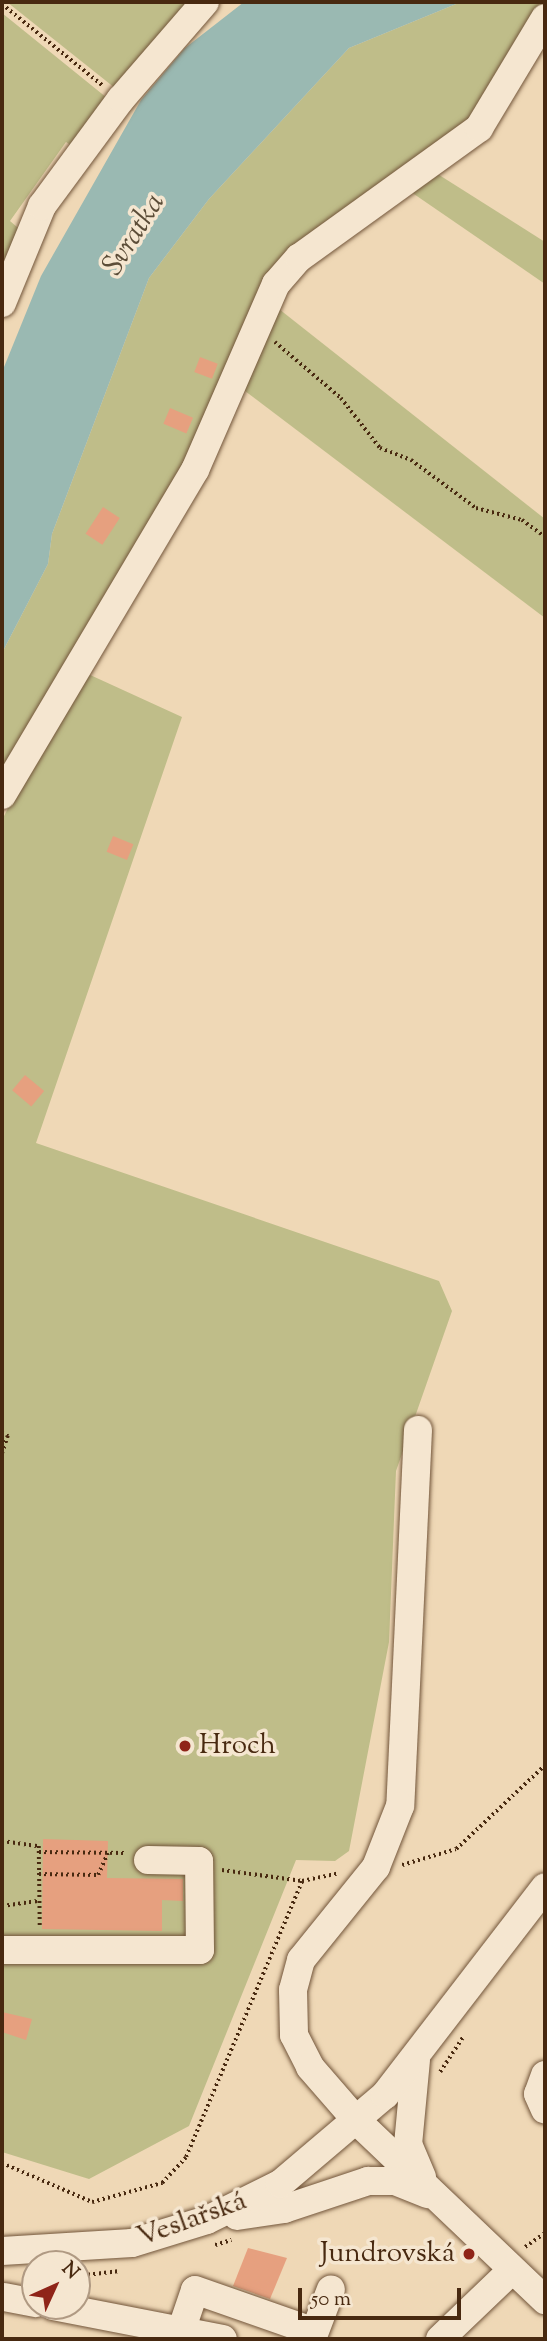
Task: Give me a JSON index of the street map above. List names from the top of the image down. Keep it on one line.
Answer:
{"streets":{"street":["Veslařská"]},"water":["Svratka"],"places":["Hroch","Jundrovská"],"scale_bar":"50 m","north":"top right"}
